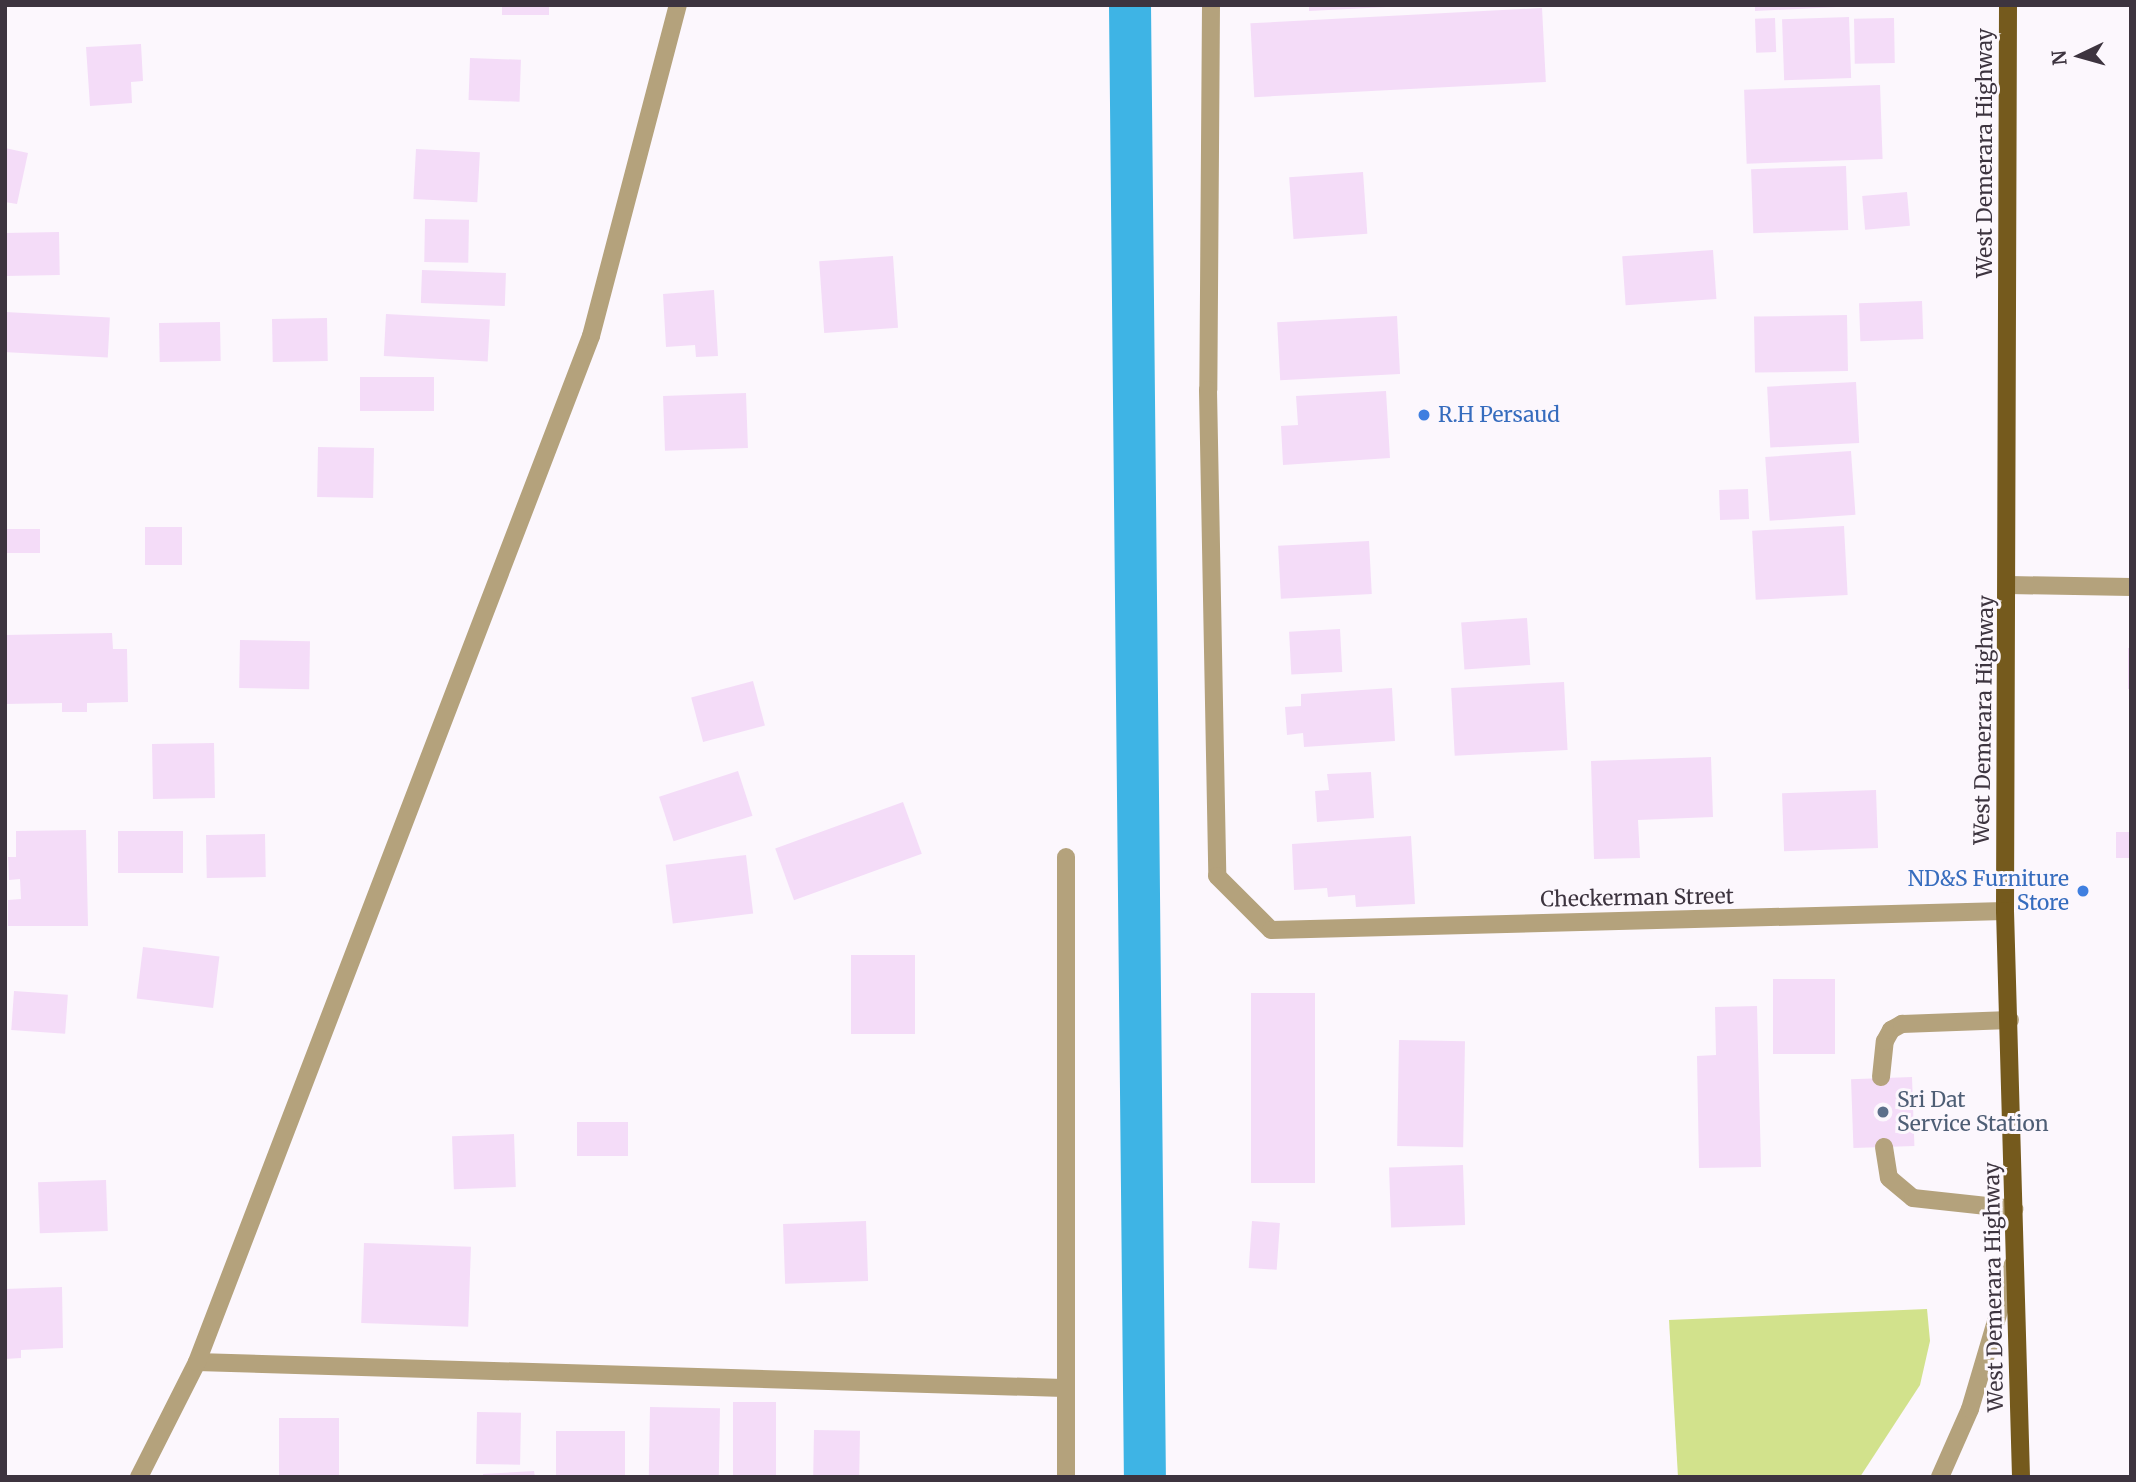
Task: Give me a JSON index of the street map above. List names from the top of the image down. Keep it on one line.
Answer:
{"streets":{"main road":["West Demerara Highway"],"street":["Checkerman Street"]},"crossings":[["West Demerara Highway","Checkerman Street"]],"places":["R.H Persaud","ND&S Furniture Store","Sri Dat Service Station"],"north":"left"}
